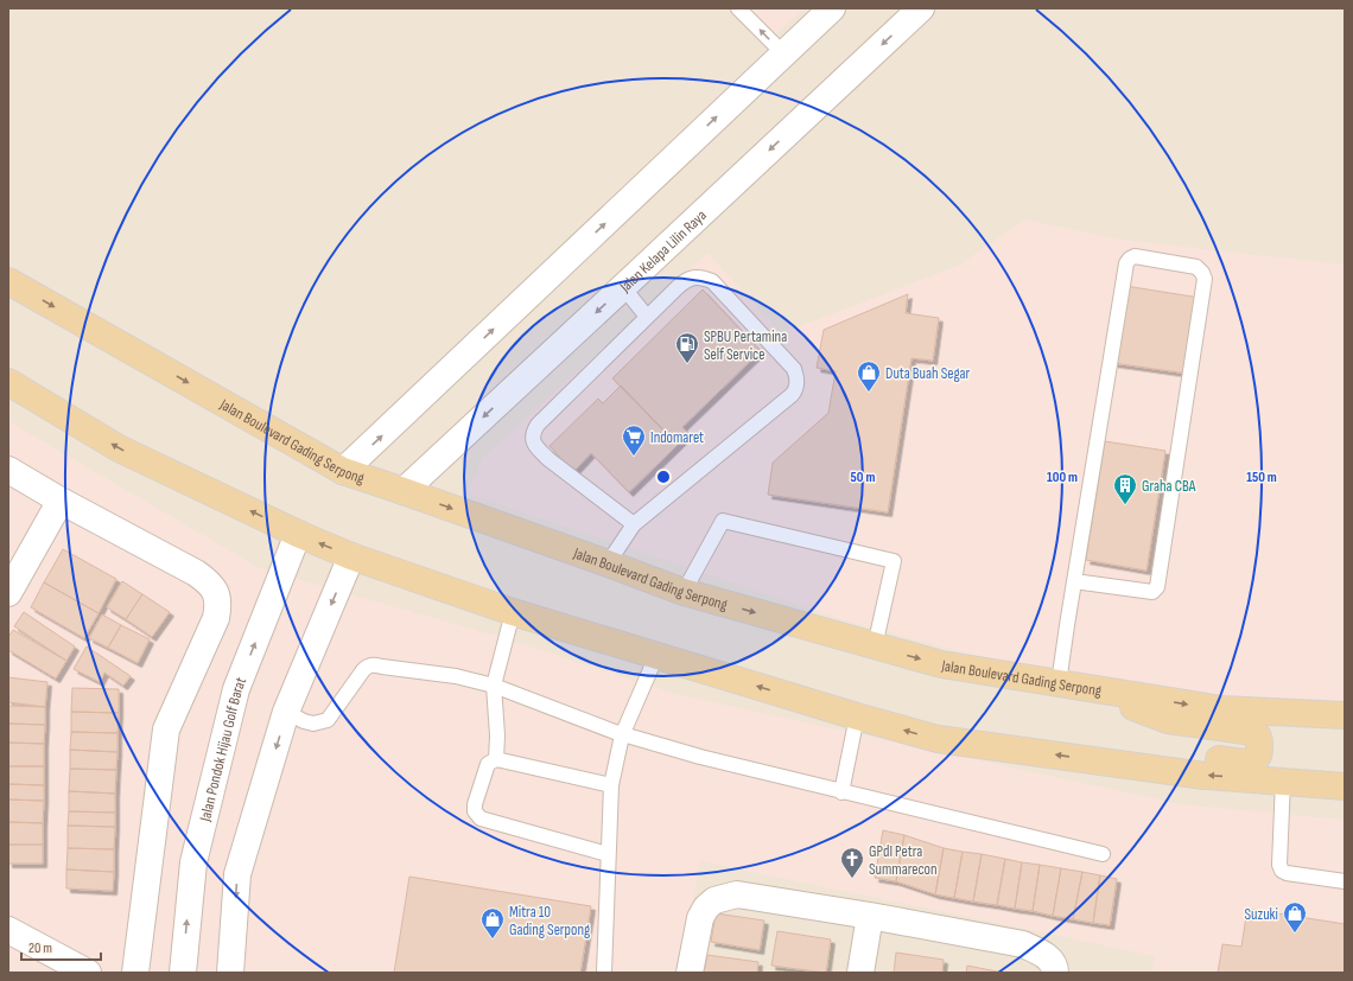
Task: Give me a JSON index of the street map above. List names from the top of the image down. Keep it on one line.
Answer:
{"streets":{"main road":["Jalan Boulevard Gading Serpong"],"street":["Jalan Kelapa Lilin Raya","Jalan Pondok Hijau Golf Barat"]},"crossings":[["Jalan Kelapa Lilin Raya","Jalan Boulevard Gading Serpong"]],"places":{"fuel station":["SPBU Pertamina Self Service"],"shop":["Duta Buah Segar","Suzuki","Mitra 10 Gading Serpong"],"supermarket":["Indomaret"],"building":["Graha CBA"],"church":["GPdI Petra Summarecon"]},"scale_bar":"20 m","rings":["50 m","100 m","150 m"]}
